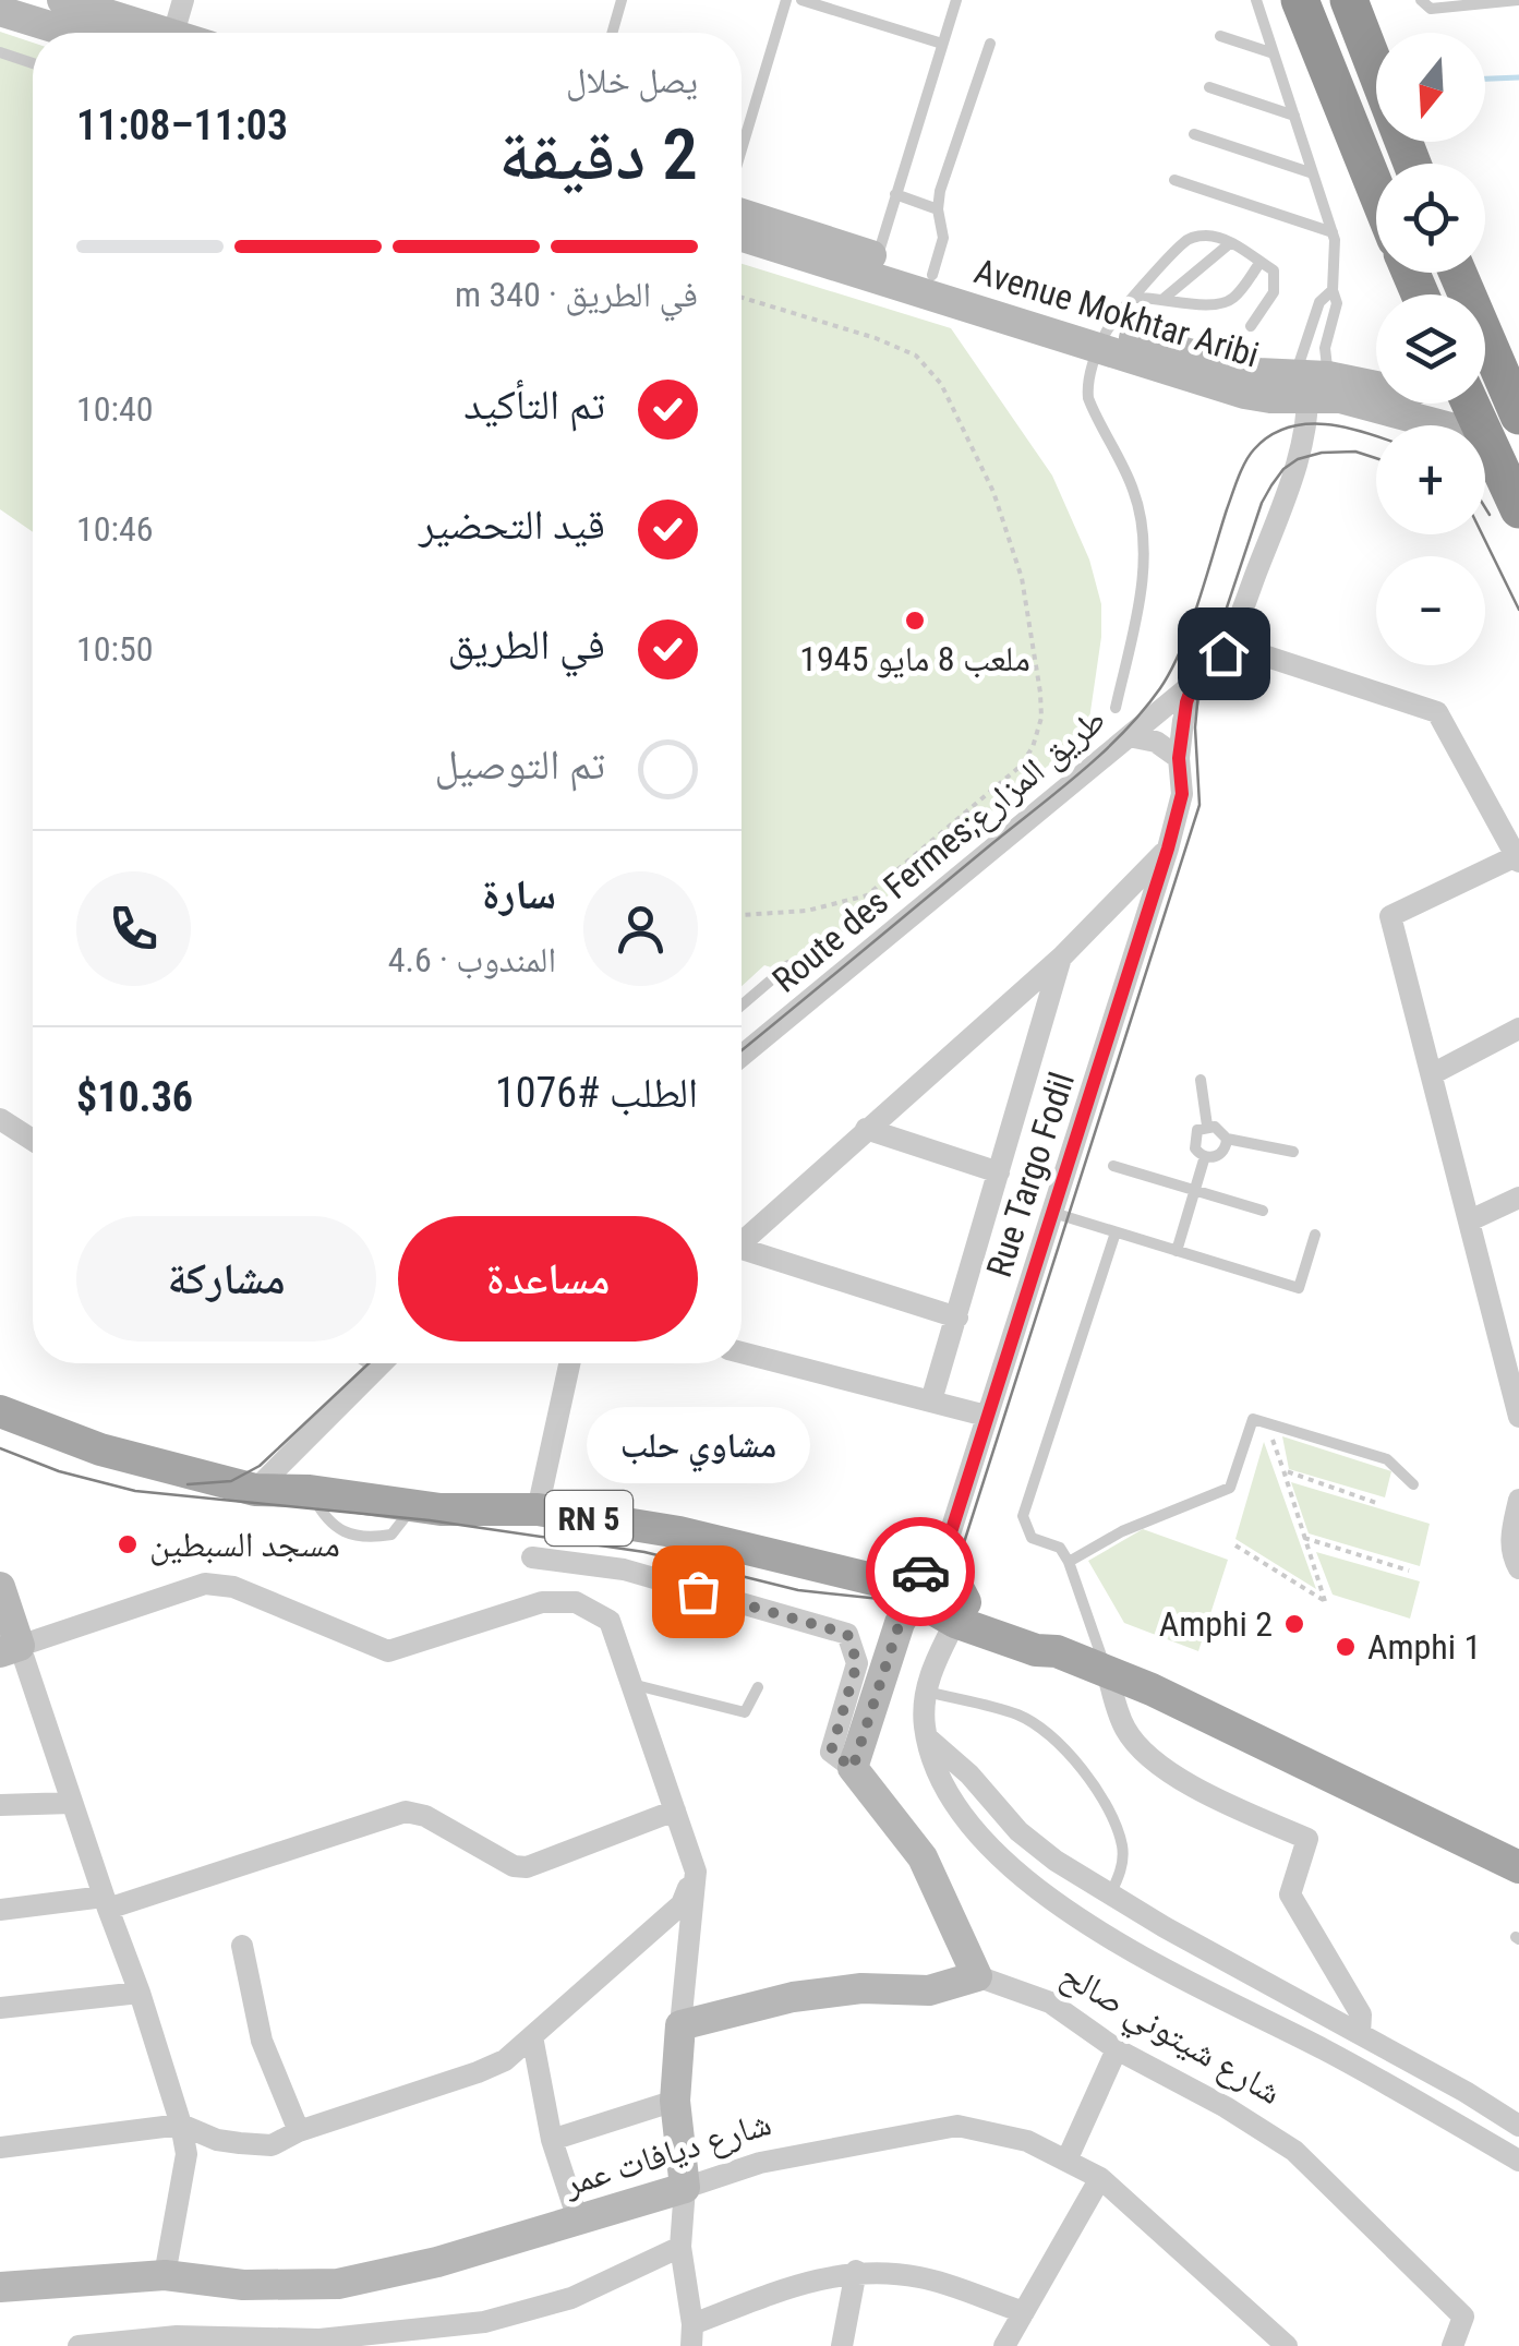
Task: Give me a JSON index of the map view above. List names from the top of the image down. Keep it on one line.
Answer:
{"streets":{"main road":["RN 5"],"street":["Avenue Mokhtar Aribi","Route des Fermes;طريق المزارع","Rue Targo Fodil","شارع شيتوني صالح","شارع ديافات عمر"]},"crossings":[["Avenue Mokhtar Aribi","Rue Targo Fodil"],["Route des Fermes;طريق المزارع","Rue Targo Fodil"]],"places":["ملعب 8 مايو 1945","مسجد السبطين","مشاوي حلب","Amphi 2","Amphi 1"],"north":"bottom","page":{"map_buttons":["+","−"],"heading":["2 دقيقة","يصل خلال","11:03–11:08"],"panel":["سارة","المندوب · 4.6","الطلب #1076","$10.36"],"bar":"في الطريق · 340 m","list":[["تم التأكيد","10:40"],["قيد التحضير","10:46"],["في الطريق","10:50"],"تم التوصيل"],"buttons":["مساعدة","مشاركة"],"bubble":"مشاوي حلب"}}
